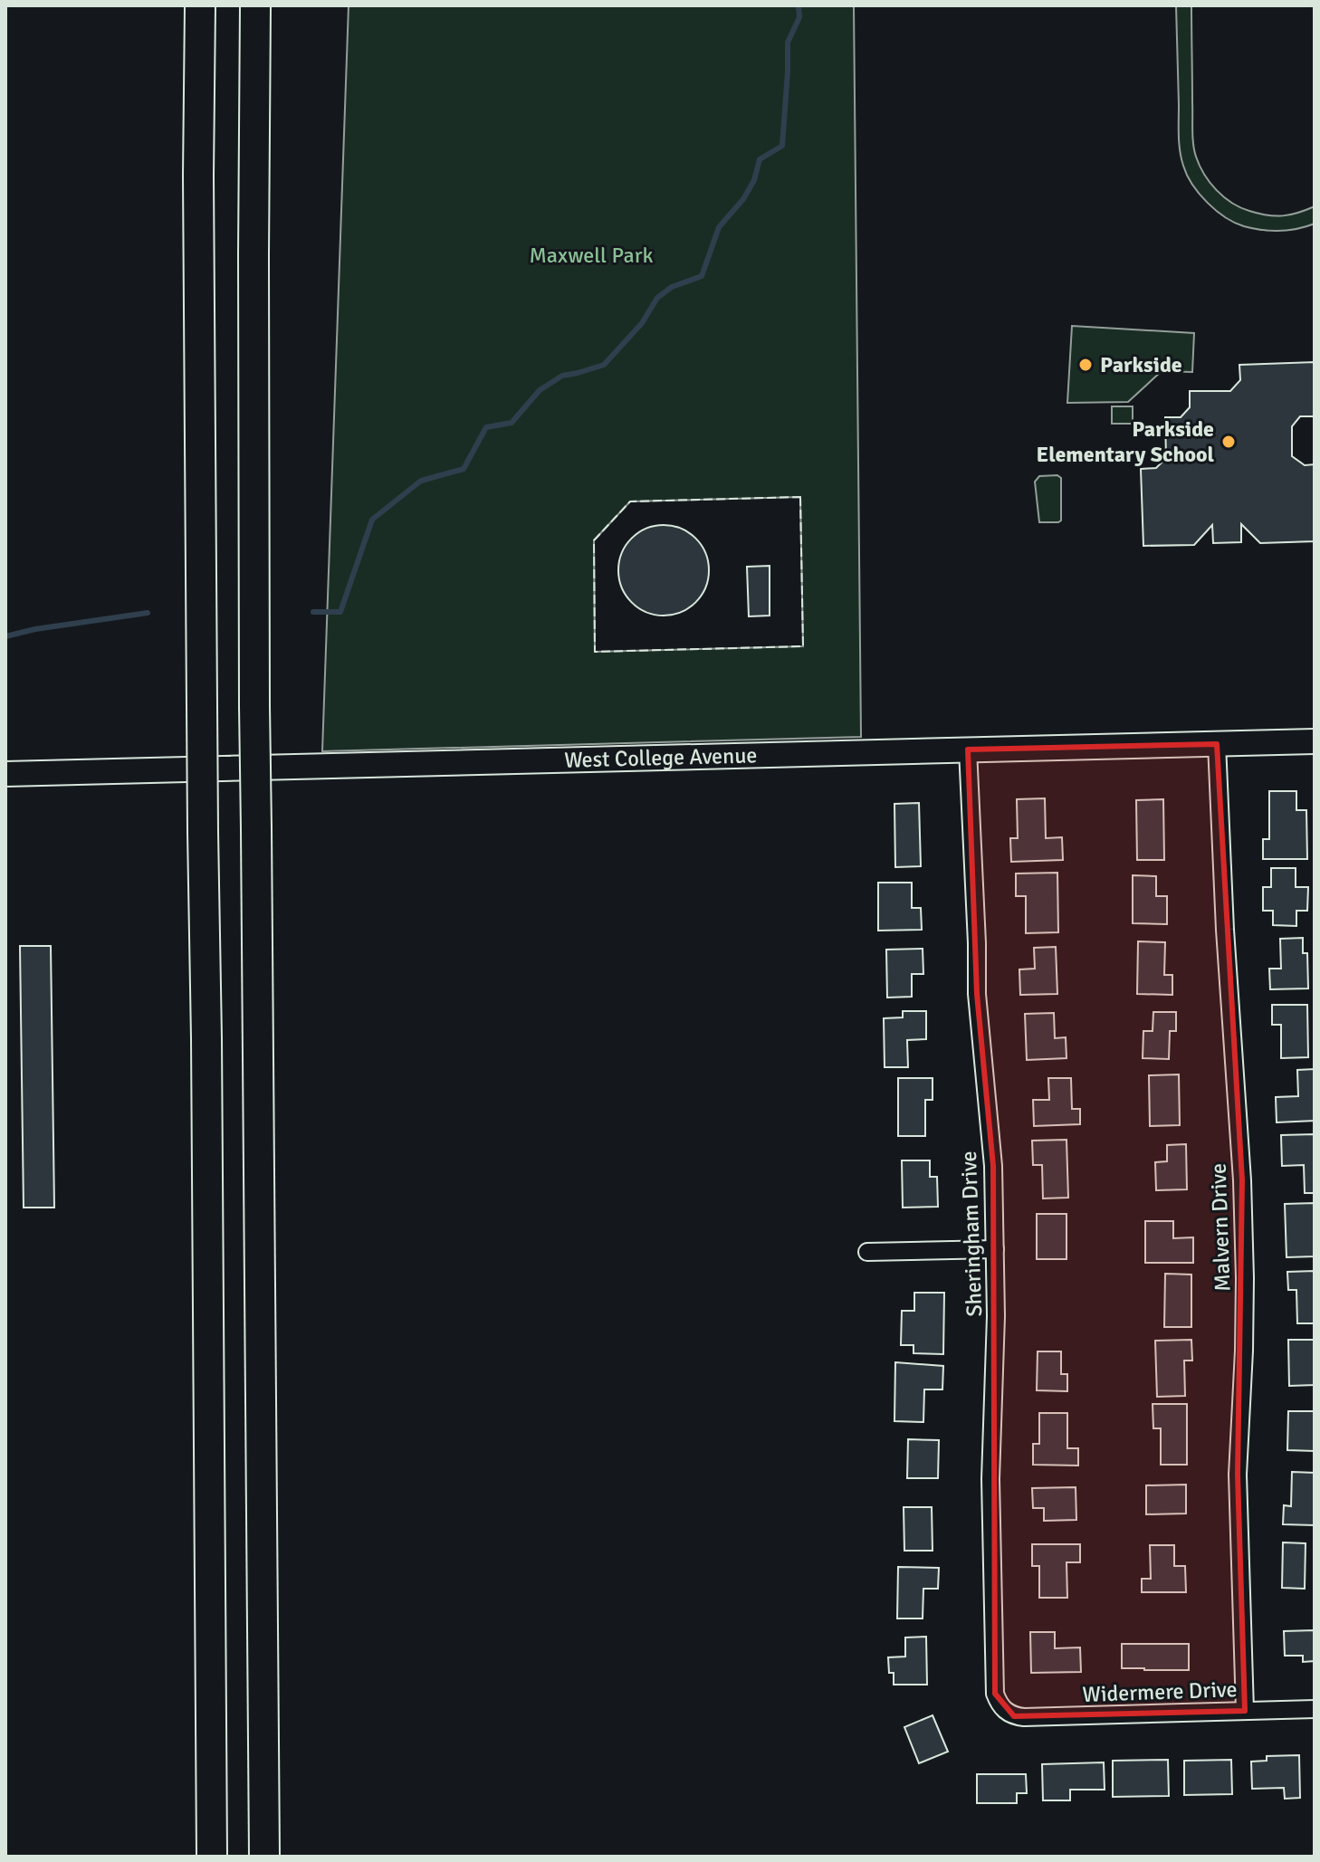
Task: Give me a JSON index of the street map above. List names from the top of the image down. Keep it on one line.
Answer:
{"streets":{"main road":["West College Avenue"],"street":["Malvern Drive","Sheringham Drive","Widermere Drive"]},"crossings":[["West College Avenue","Malvern Drive"],["West College Avenue","Sheringham Drive"],["Malvern Drive","Widermere Drive"],["Sheringham Drive","Widermere Drive"]],"parks":["Maxwell Park"],"places":["Parkside","Parkside Elementary School"]}
